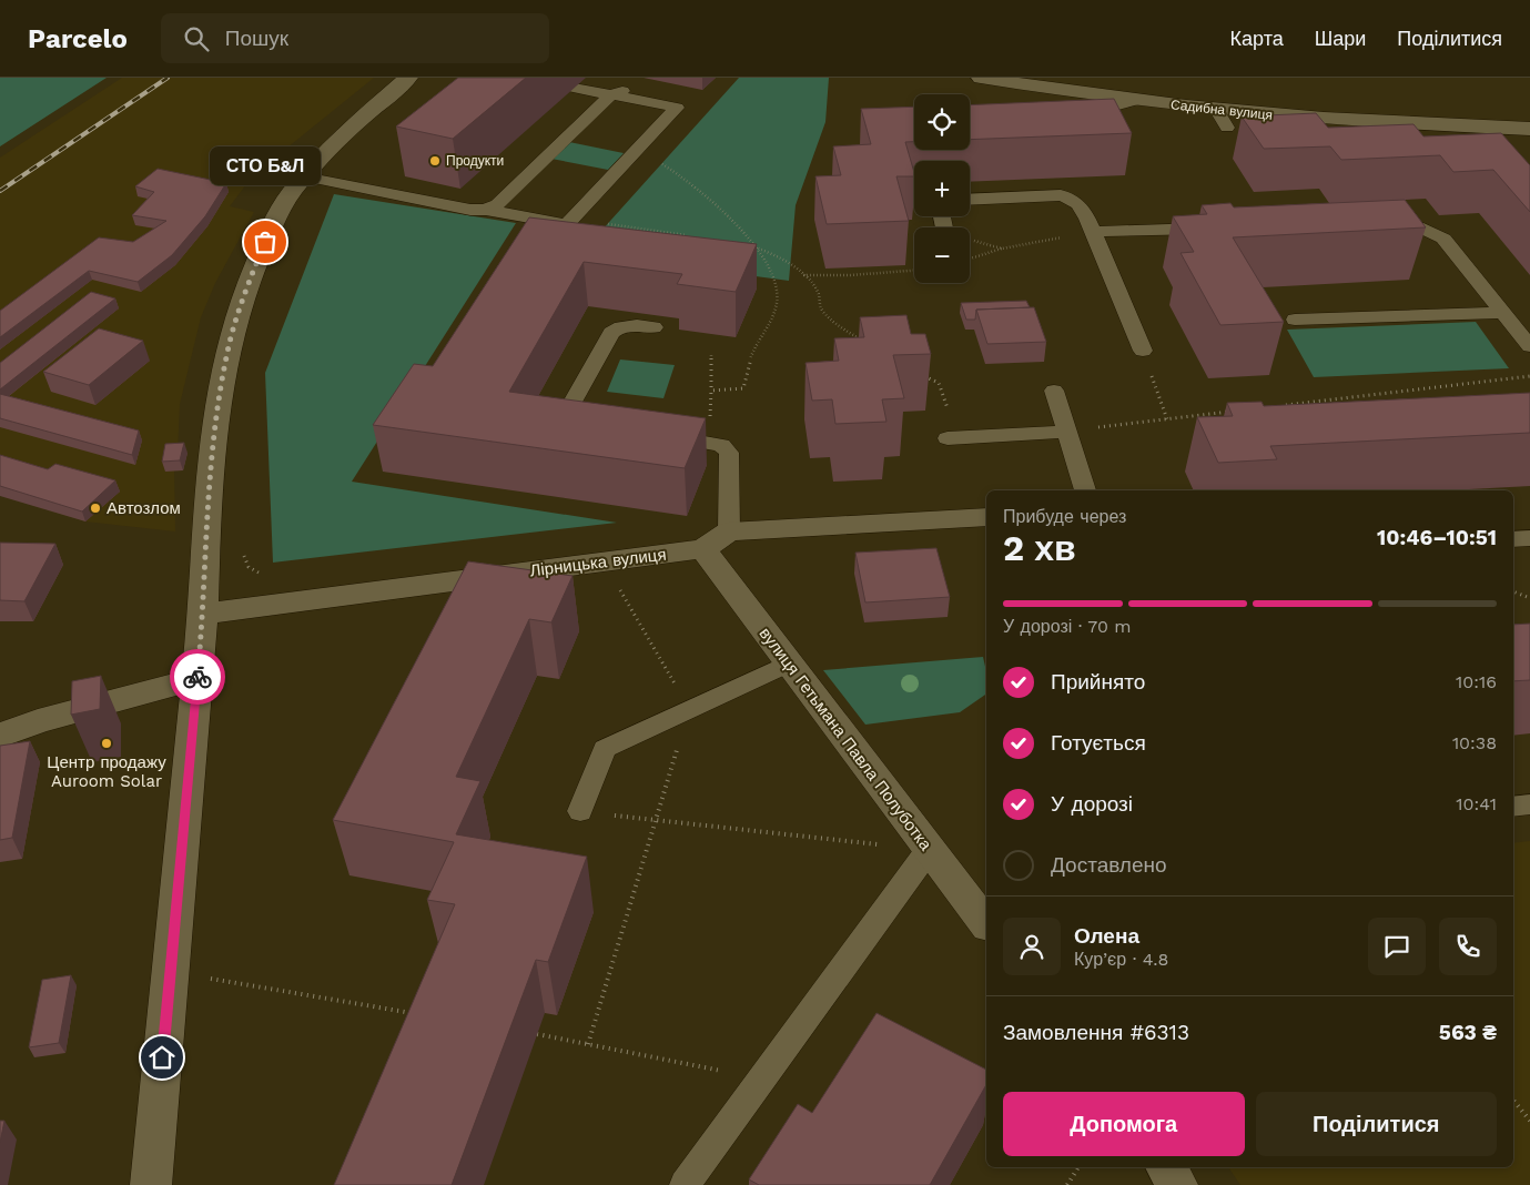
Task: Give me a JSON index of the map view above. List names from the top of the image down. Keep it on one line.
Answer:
{"streets":{"street":["Садибна вулиця","Лірницька вулиця","вулиця Гетьмана Павла Полуботка"]},"crossings":[["Лірницька вулиця","вулиця Гетьмана Павла Полуботка"]],"places":["Продукти","СТО Б&Л","Автозлом","Центр продажу Auroom Solar"],"page":{"header":"Parcelo","search":"Пошук","nav":["Карта","Шари","Поділитися"],"map_buttons":["+","−"],"bubble":"СТО Б&Л","heading":["2 хв","Прибуде через","10:46–10:51"],"panel":["Олена","Кур’єр · 4.8","Замовлення #6313","563 ₴"],"bar":"У дорозі · 70 m","list":[["Прийнято","10:16"],["Готується","10:38"],["У дорозі","10:41"],"Доставлено"],"buttons":["Допомога","Поділитися"]}}
